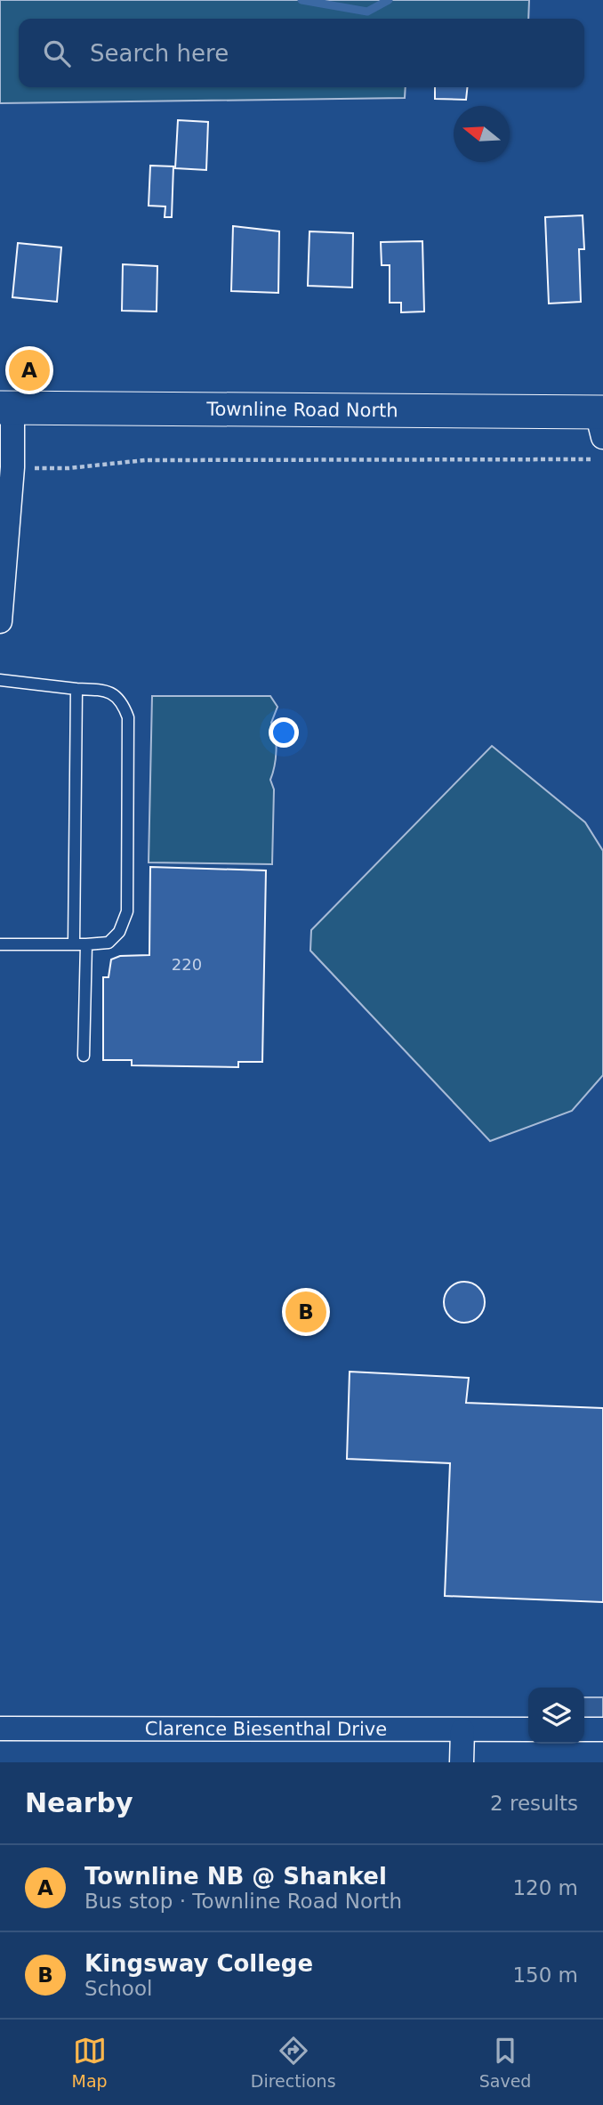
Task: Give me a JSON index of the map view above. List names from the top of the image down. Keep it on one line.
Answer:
{"streets":{"main road":["Townline Road North"],"street":["Clarence Biesenthal Drive"]},"house_numbers":["220"],"north":"left","page":{"search":"Search here","pins":["A","B"],"heading":["Nearby","2 results"],"list":[{"mark":"A","name":"Townline NB @ Shankel","note":"Bus stop · Townline Road North","value":"120 m"},{"mark":"B","name":"Kingsway College","note":"School","value":"150 m"}],"nav":["Map","Directions","Saved"]}}
